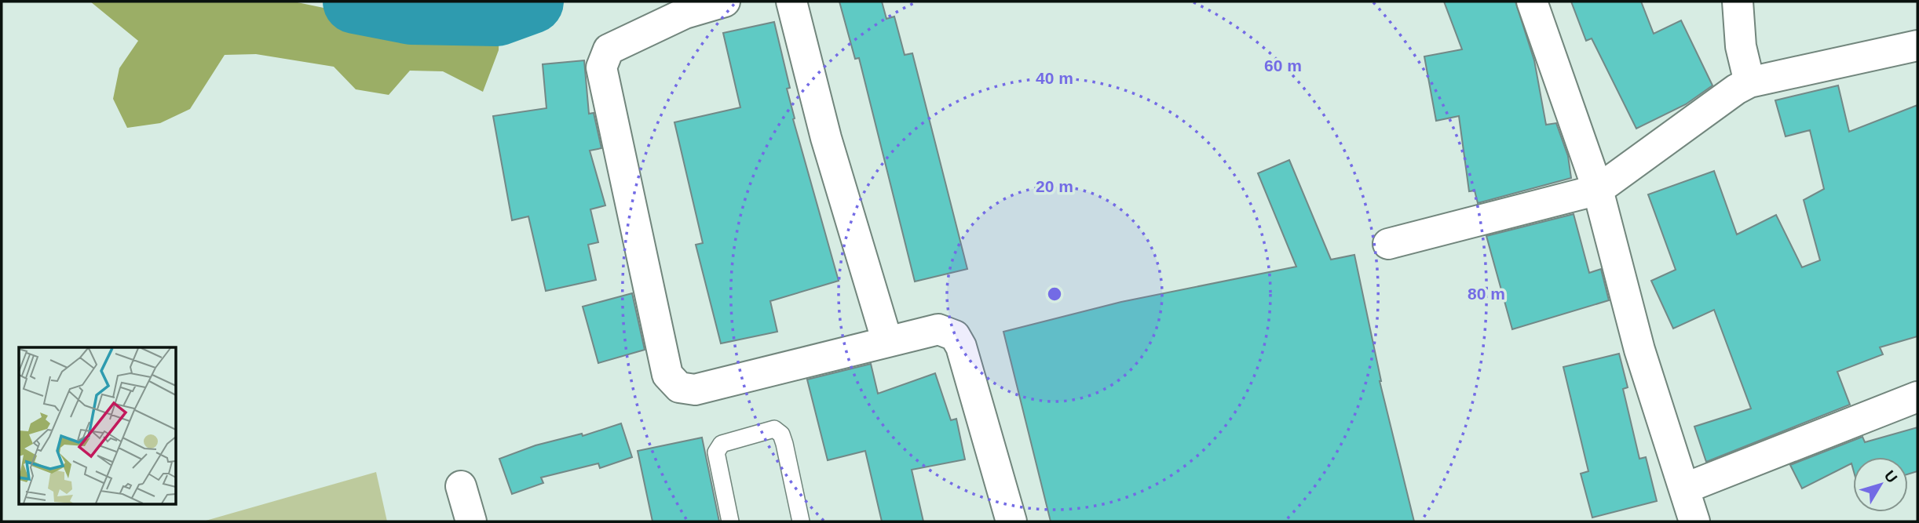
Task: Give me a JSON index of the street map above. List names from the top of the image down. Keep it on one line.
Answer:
{"north":"top right","rings":["60 m","40 m","20 m","80 m"]}
